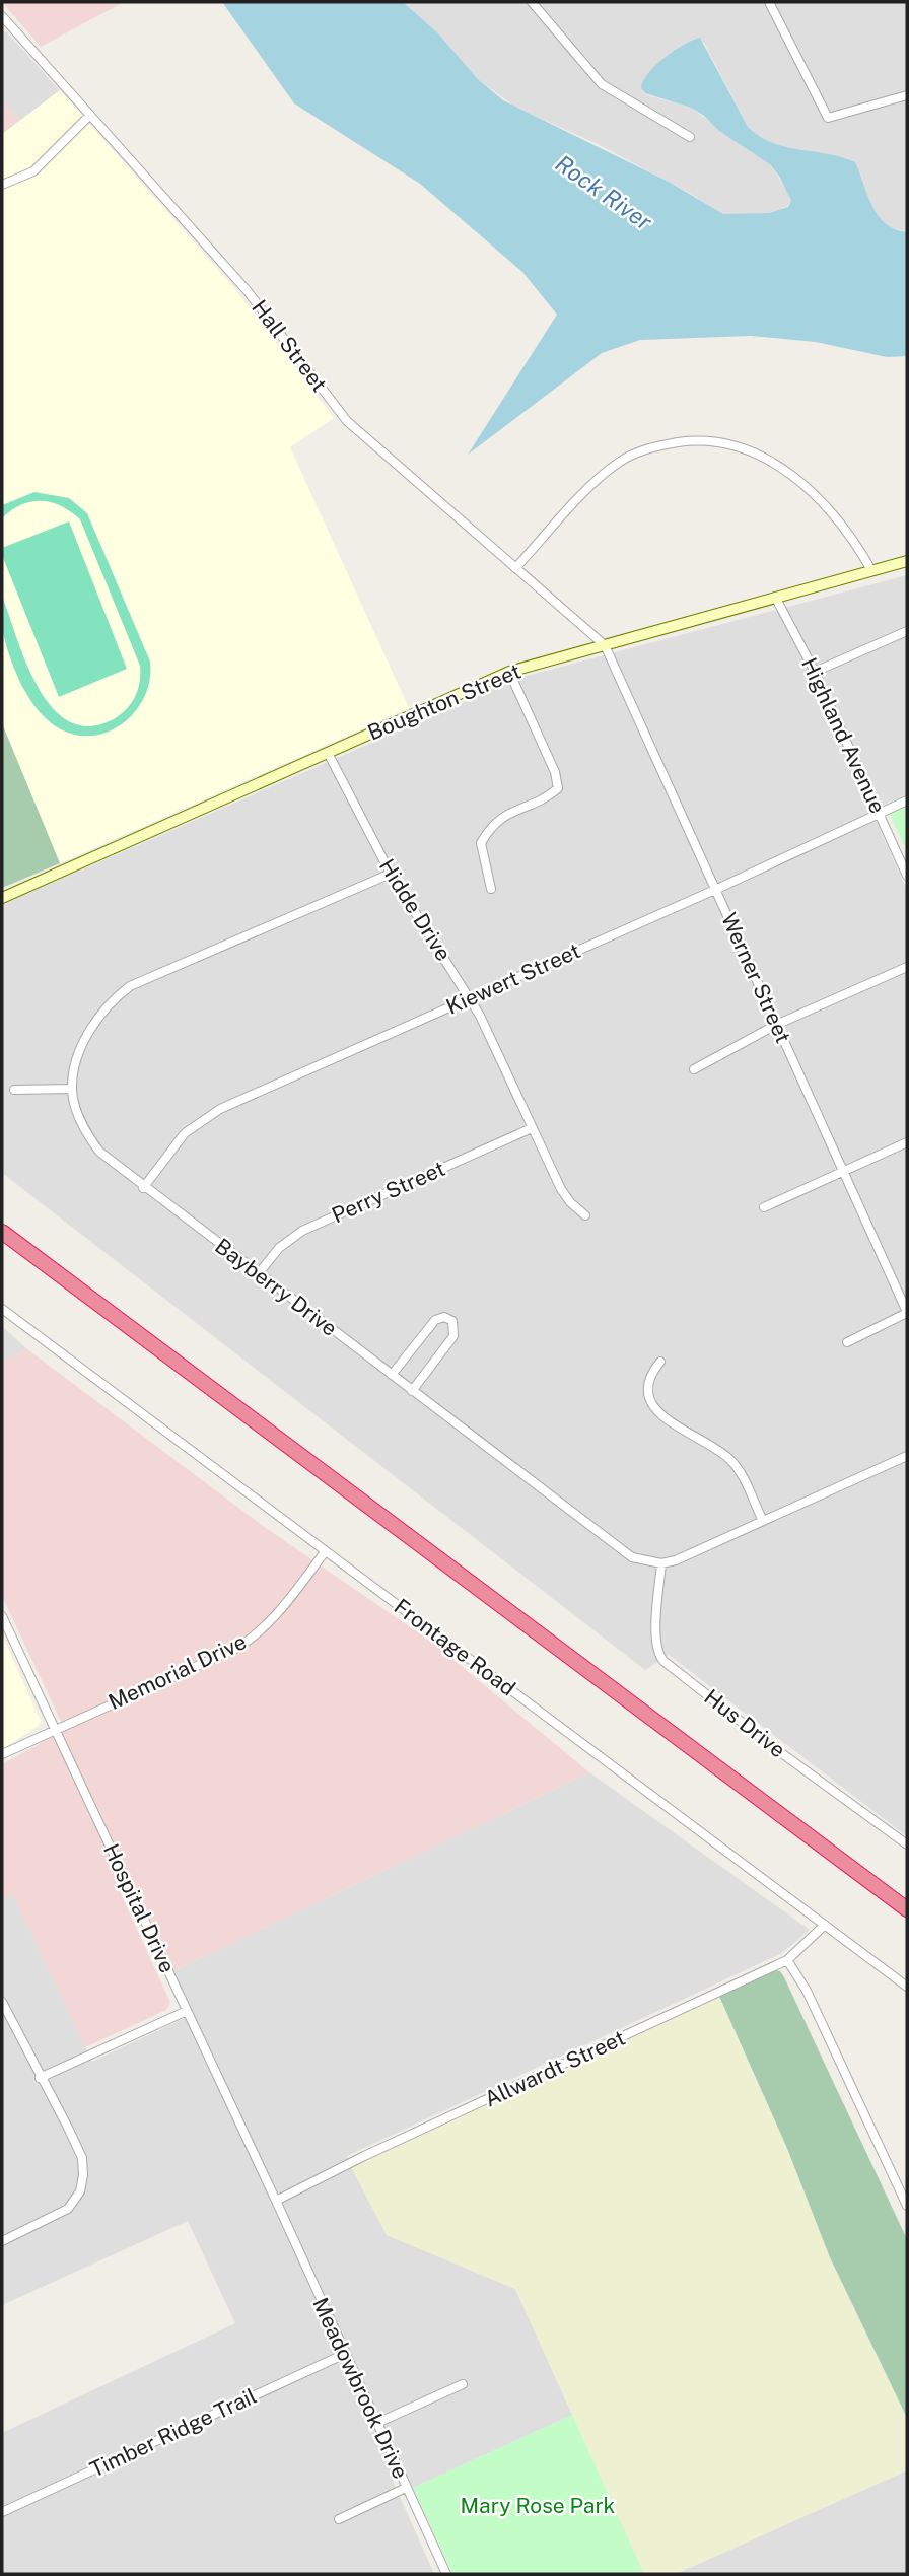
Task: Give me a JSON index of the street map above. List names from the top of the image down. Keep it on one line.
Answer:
{"streets":{"street":["Hall Street","Boughton Street","Highland Avenue","Hidde Drive","Werner Street","Kiewert Street","Perry Street","Bayberry Drive","Frontage Road","Memorial Drive","Hus Drive","Hospital Drive","Allwardt Street","Meadowbrook Drive","Timber Ridge Trail"]},"crossings":[["Hall Street","Boughton Street"],["Hall Street","Werner Street"],["Boughton Street","Highland Avenue"],["Boughton Street","Hidde Drive"],["Boughton Street","Werner Street"],["Highland Avenue","Kiewert Street"],["Hidde Drive","Kiewert Street"],["Hidde Drive","Perry Street"],["Werner Street","Kiewert Street"],["Kiewert Street","Bayberry Drive"],["Perry Street","Bayberry Drive"],["Bayberry Drive","Hus Drive"],["Frontage Road","Memorial Drive"],["Frontage Road","Allwardt Street"],["Memorial Drive","Hospital Drive"],["Hospital Drive","Allwardt Street"],["Hospital Drive","Meadowbrook Drive"],["Allwardt Street","Meadowbrook Drive"],["Meadowbrook Drive","Timber Ridge Trail"]],"water":["Rock River"],"parks":["Mary Rose Park"]}
